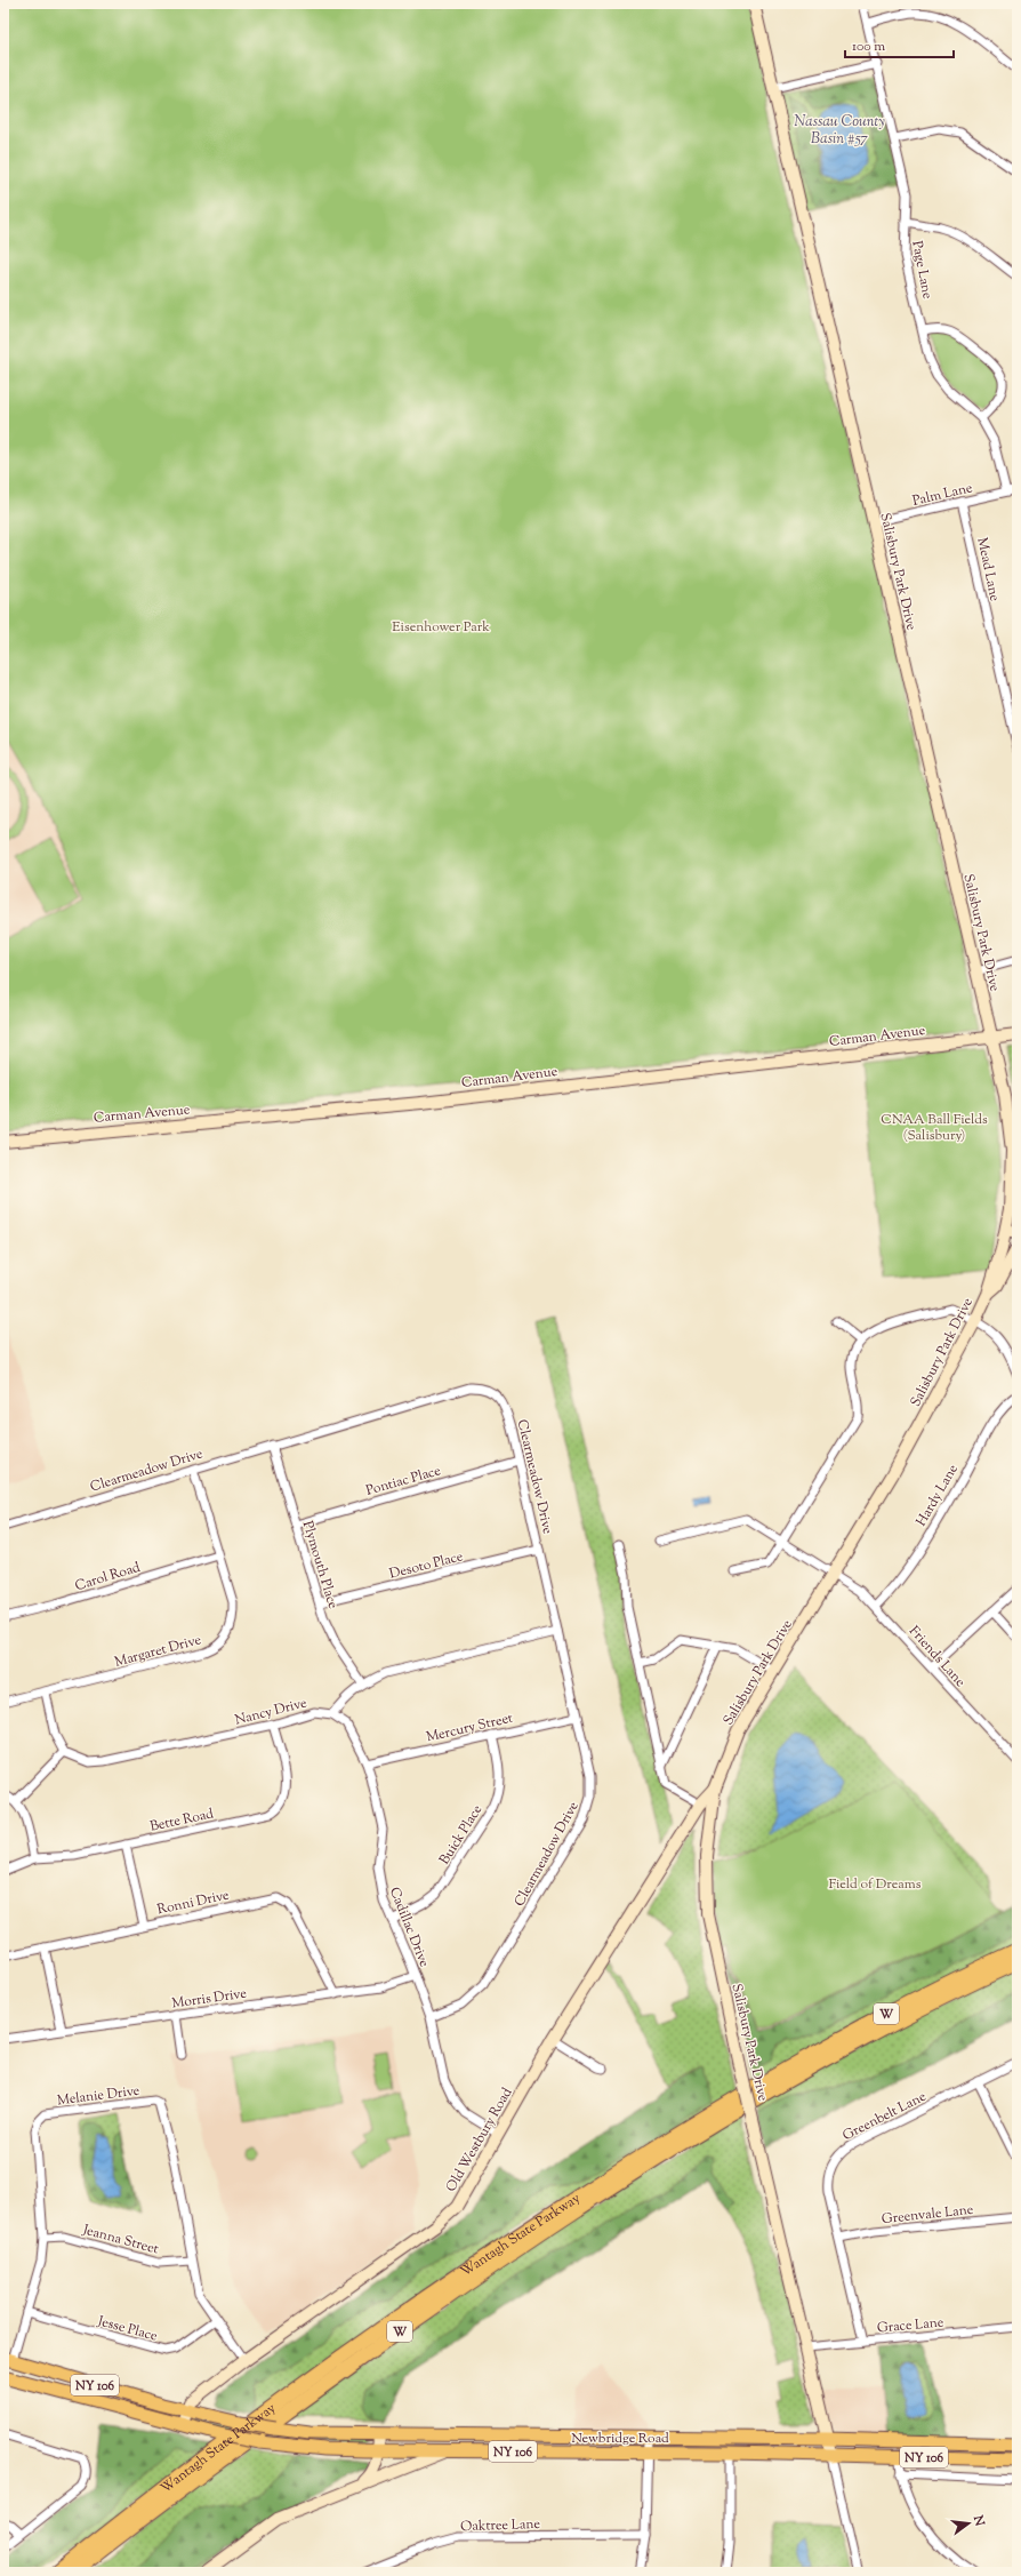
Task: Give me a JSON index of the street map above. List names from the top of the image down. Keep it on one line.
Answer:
{"streets":{"highway":["W","Wantagh State Parkway"],"main road":["Salisbury Park Drive","Carman Avenue","Old Westbury Road","NY 106","Newbridge Road"],"street":["Page Lane","Palm Lane","Mead Lane","Clearmeadow Drive","Pontiac Place","Hardy Lane","Plymouth Place","Desoto Place","Carol Road","Margaret Drive","Friends Lane","Nancy Drive","Mercury Street","Bette Road","Buick Place","Ronni Drive","Cadillac Drive","Morris Drive","Melanie Drive","Greenbelt Lane","Greenvale Lane","Jeanna Street","Grace Lane","Jesse Place","Oaktree Lane"]},"crossings":[["Page Lane","Palm Lane"],["Palm Lane","Mead Lane"],["Palm Lane","Salisbury Park Drive"],["Salisbury Park Drive","Carman Avenue"],["Salisbury Park Drive","Friends Lane"],["Salisbury Park Drive","Old Westbury Road"],["Salisbury Park Drive","Grace Lane"],["Salisbury Park Drive","Newbridge Road"],["Clearmeadow Drive","Pontiac Place"],["Clearmeadow Drive","Plymouth Place"],["Clearmeadow Drive","Desoto Place"],["Clearmeadow Drive","Margaret Drive"],["Clearmeadow Drive","Mercury Street"],["Clearmeadow Drive","Cadillac Drive"],["Pontiac Place","Plymouth Place"],["Hardy Lane","Friends Lane"],["Plymouth Place","Desoto Place"],["Carol Road","Margaret Drive"],["Nancy Drive","Bette Road"],["Nancy Drive","Cadillac Drive"],["Mercury Street","Buick Place"],["Mercury Street","Cadillac Drive"],["Buick Place","Cadillac Drive"],["Ronni Drive","Morris Drive"],["Cadillac Drive","Morris Drive"],["Cadillac Drive","Old Westbury Road"],["Melanie Drive","Old Westbury Road"],["Melanie Drive","Jeanna Street"],["Melanie Drive","Jesse Place"],["Melanie Drive","NY 106"],["Greenbelt Lane","Greenvale Lane"],["Greenbelt Lane","Grace Lane"],["Old Westbury Road","NY 106"],["Old Westbury Road","Newbridge Road"],["NY 106","Newbridge Road"]],"water":["Nassau County Basin #57"],"parks":["Eisenhower Park","CNAA Ball Fields (Salisbury)","Field of Dreams"],"scale_bar":"100 m","north":"right"}
